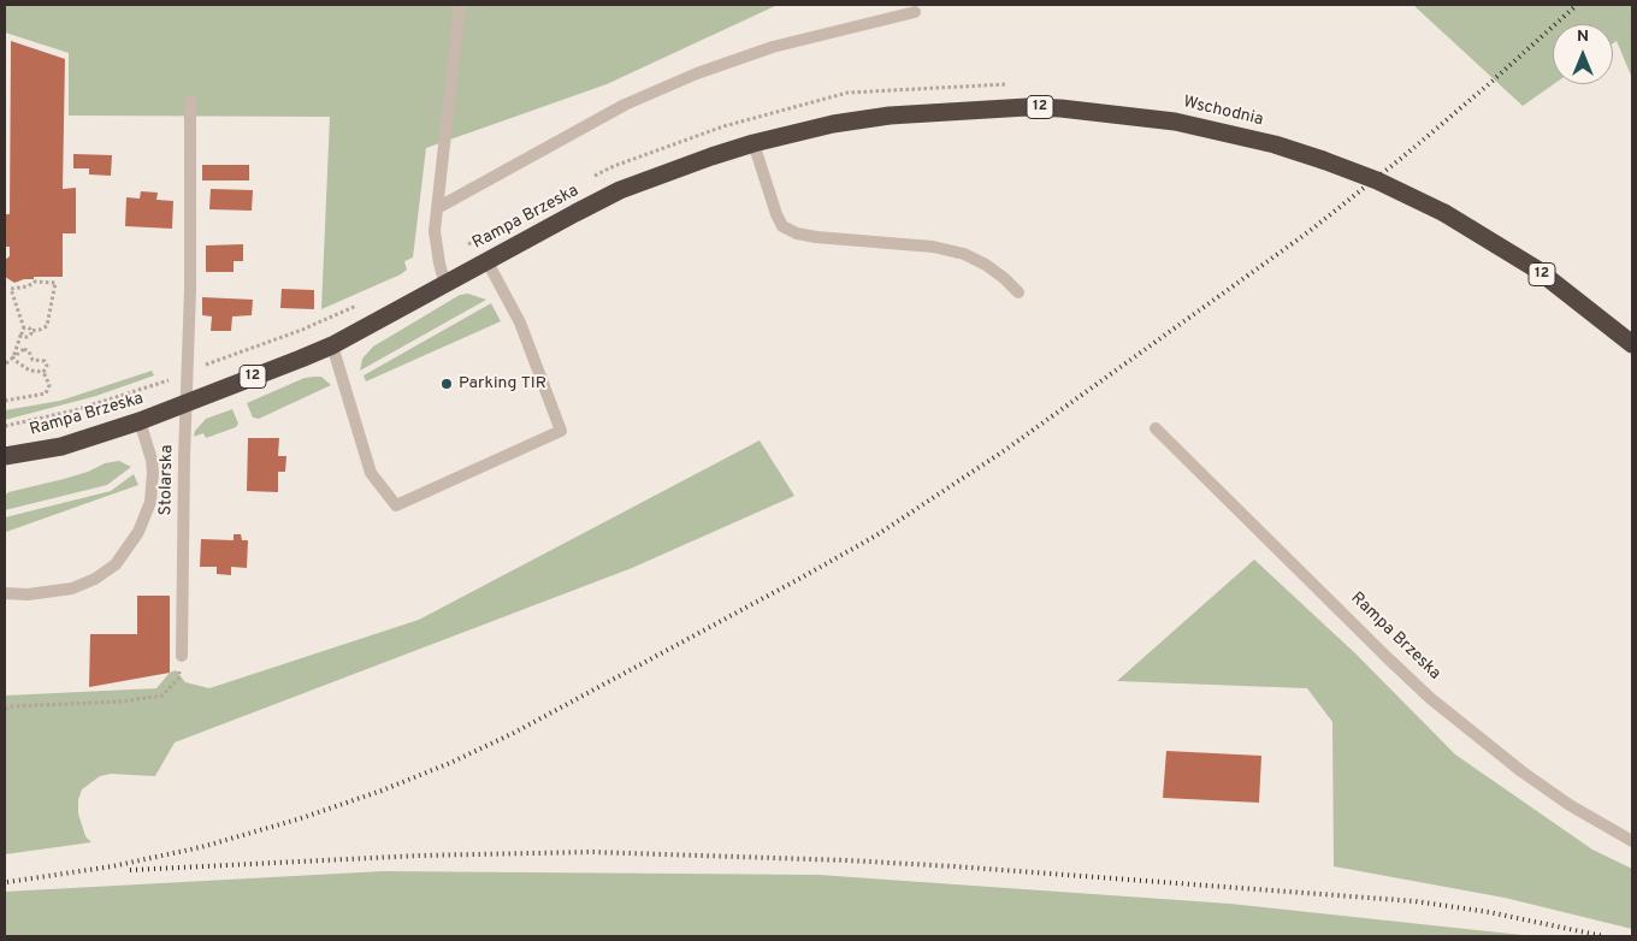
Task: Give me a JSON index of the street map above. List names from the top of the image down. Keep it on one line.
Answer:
{"streets":{"highway":["12","Wschodnia","Rampa Brzeska"],"lane":["Stolarska"]},"crossings":[["Wschodnia","Rampa Brzeska"],["Rampa Brzeska","Stolarska"]],"places":["Parking TIR"],"north":"top"}
